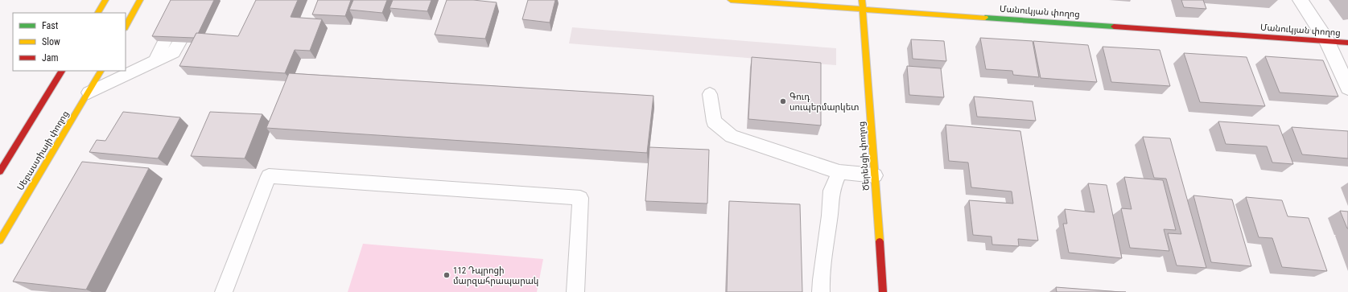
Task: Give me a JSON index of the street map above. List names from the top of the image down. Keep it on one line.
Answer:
{"streets":{"street":["Մանուկյան փողոց","Սեբաստիայի փողոց","Ծերենցի փողոց"]},"crossings":[["Մանուկյան փողոց","Ծերենցի փողոց"]],"places":["Գուդ սուպերմարկետ","112 Դպրոցի մարզահրապարակ"],"legend":["Fast","Slow","Jam"]}
